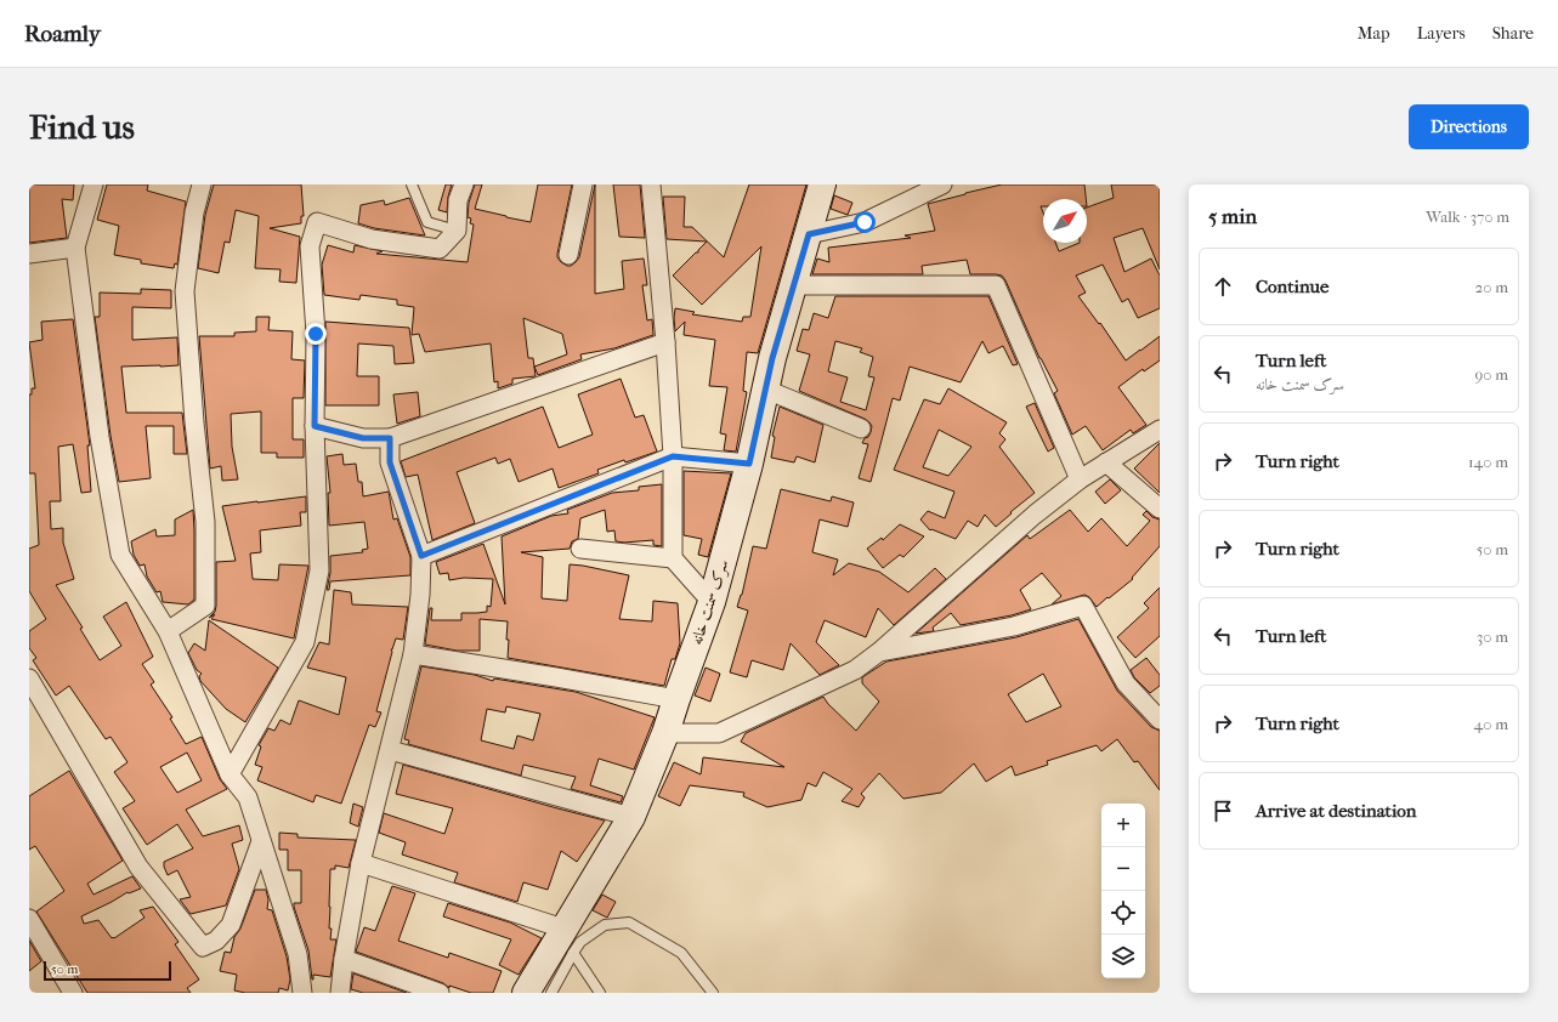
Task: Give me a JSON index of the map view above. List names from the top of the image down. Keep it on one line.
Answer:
{"streets":{"street":["سرک سمنت خانه"]},"scale_bar":"50 m","north":"top right","page":{"header":"Roamly","nav":["Map","Layers","Share"],"buttons":"Directions","title":"Find us","heading":["5 min","Walk · 370 m"],"list":[["Continue","20 m"],["Turn left","سرک سمنت خانه","90 m"],["Turn right","140 m"],["Turn right","50 m"],["Turn left","30 m"],["Turn right","40 m"],"Arrive at destination"],"map_buttons":["+","−"],"scale":"50 m"}}
